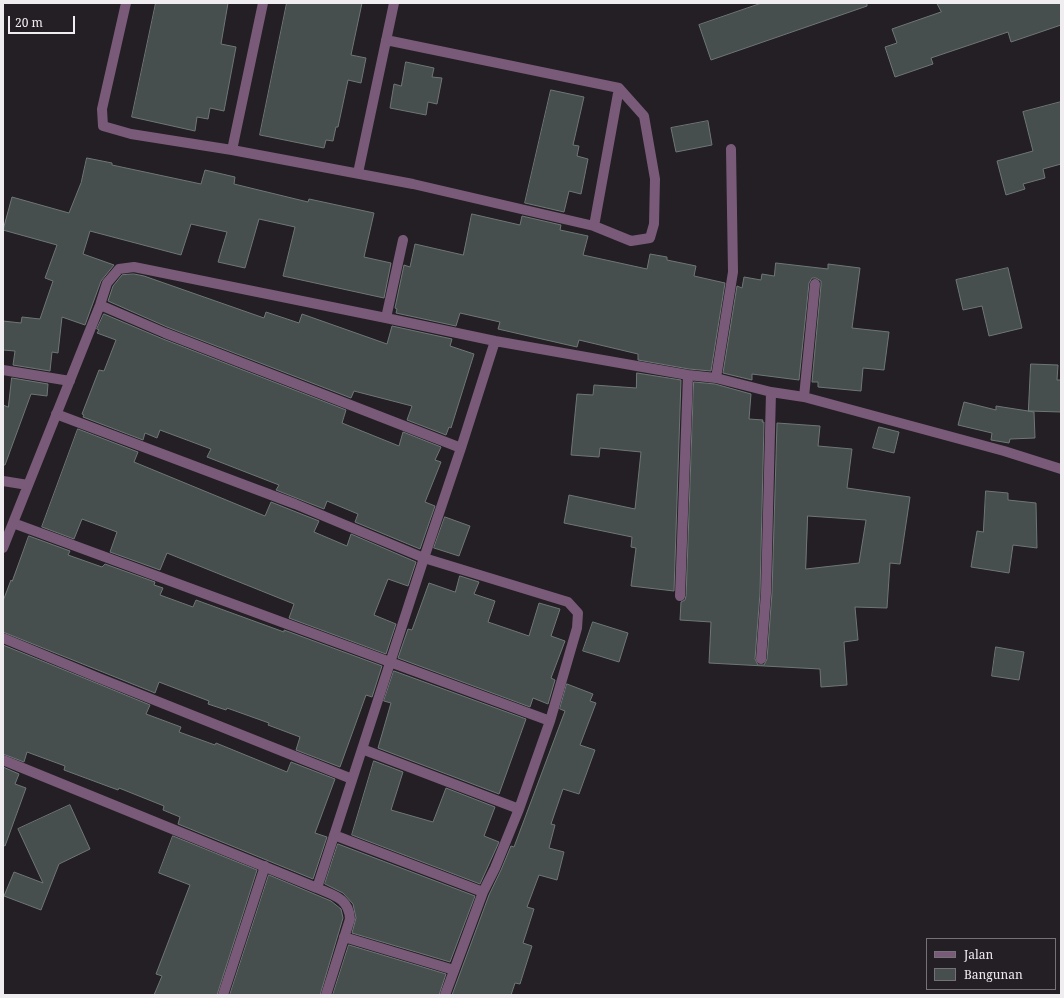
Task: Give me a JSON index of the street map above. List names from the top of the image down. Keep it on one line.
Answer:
{"legend":["Jalan","Bangunan"],"scale_bar":"20 m"}
